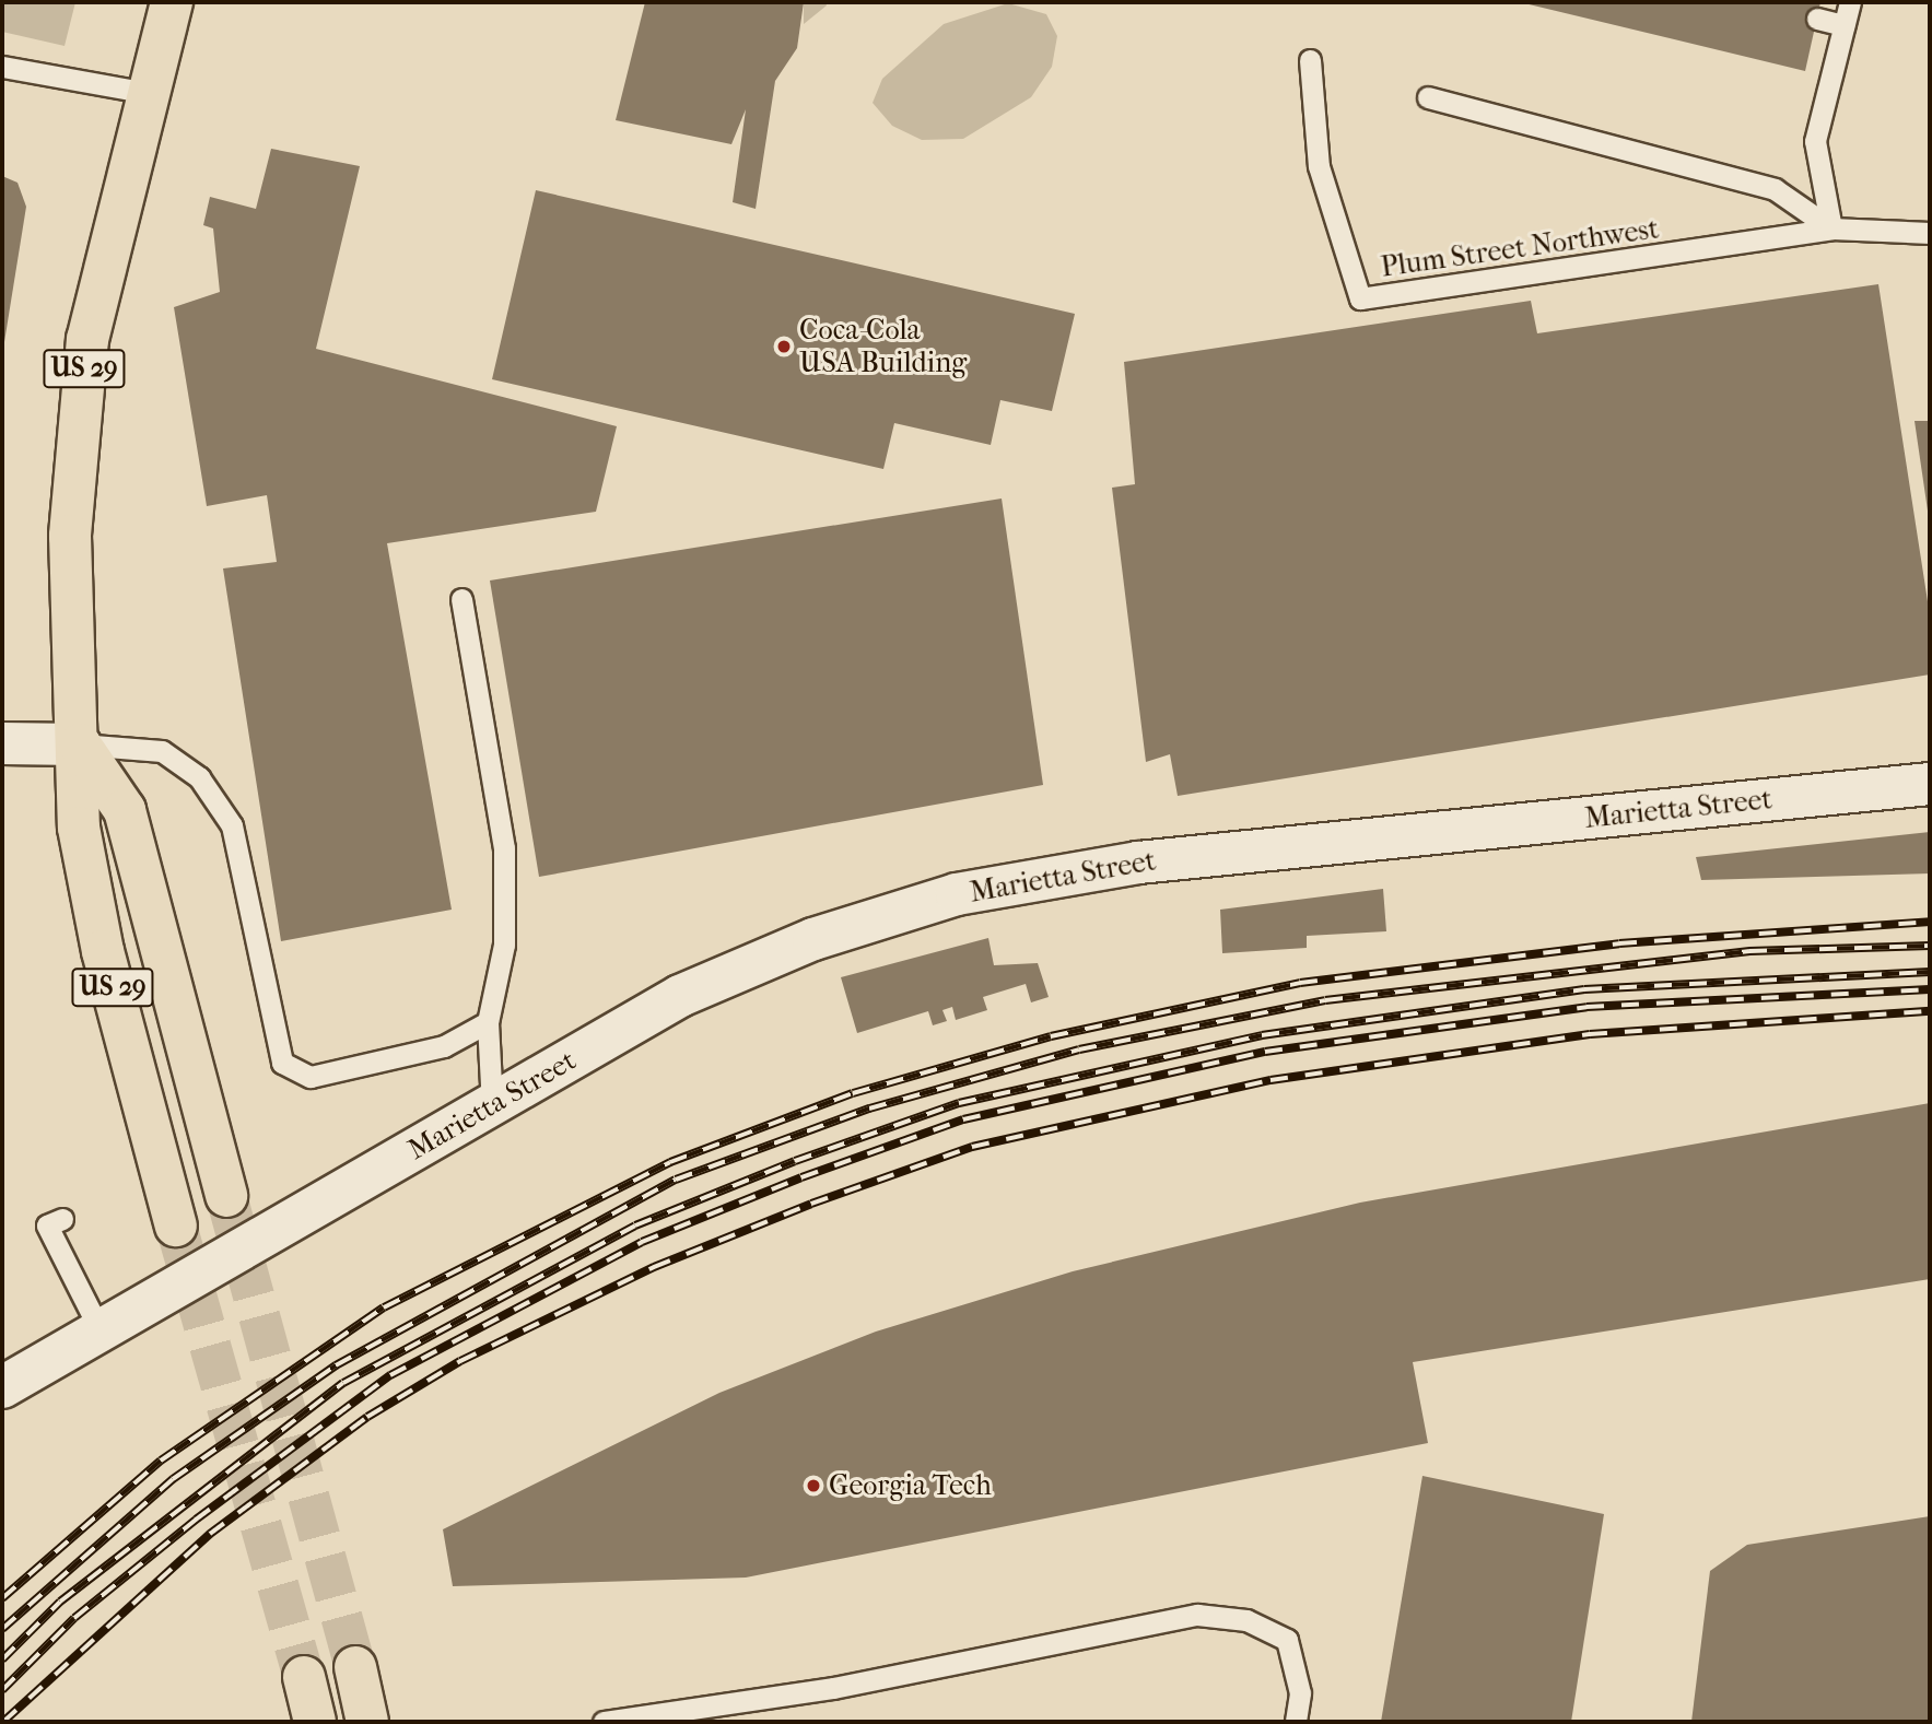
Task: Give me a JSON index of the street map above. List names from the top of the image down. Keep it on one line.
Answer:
{"streets":{"highway":["US 29"],"main road":["Marietta Street"],"lane":["Plum Street Northwest"]},"places":["Coca-Cola USA Building","Georgia Tech"]}
